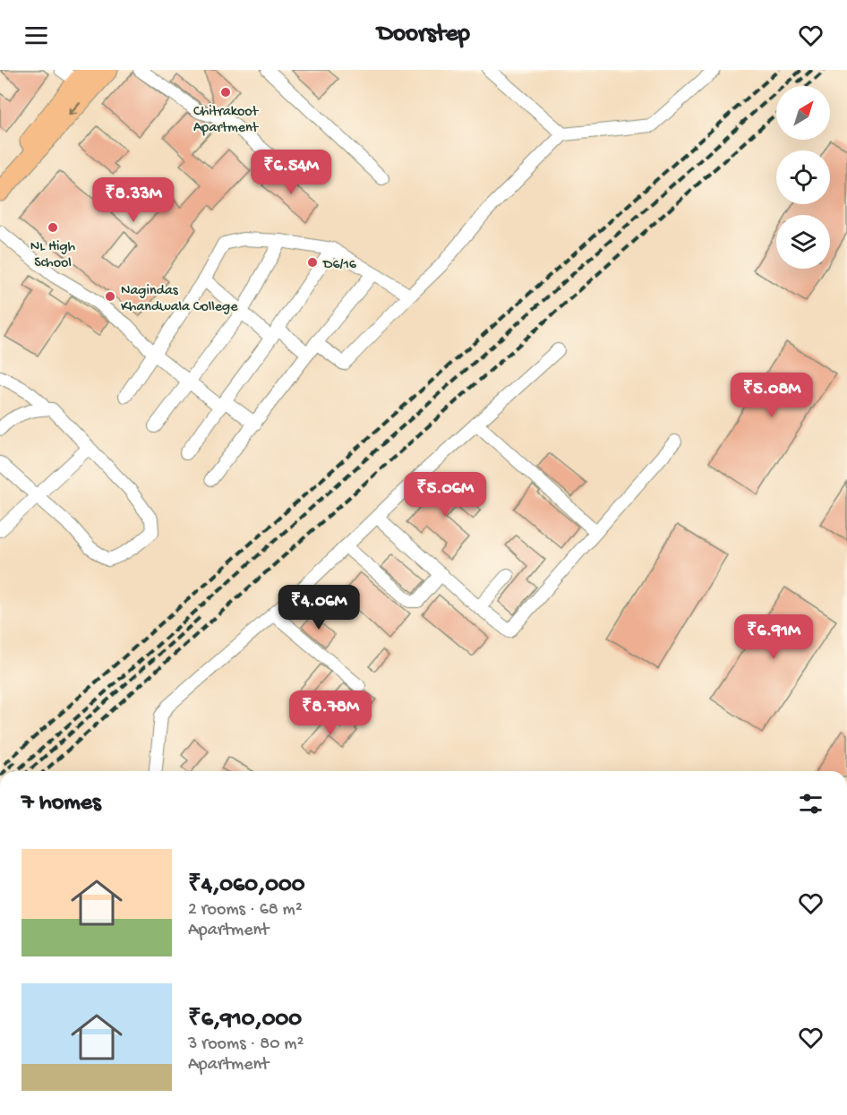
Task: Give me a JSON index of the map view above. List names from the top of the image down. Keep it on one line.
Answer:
{"places":["Chitrakoot Apartment","NL High School","D6/16","Nagindas Khandwala College"],"north":"top right","page":{"header":"Doorstep","price":["₹6.54M","₹8.33M","₹5.08M","₹5.06M","₹4.06M","₹6.91M","₹8.78M"],"heading":"7 homes","list":[{"name":"₹4,060,000","note":"2 rooms · 68 m² · Apartment"},{"name":"₹6,910,000","note":"3 rooms · 80 m² · Apartment"}]}}
